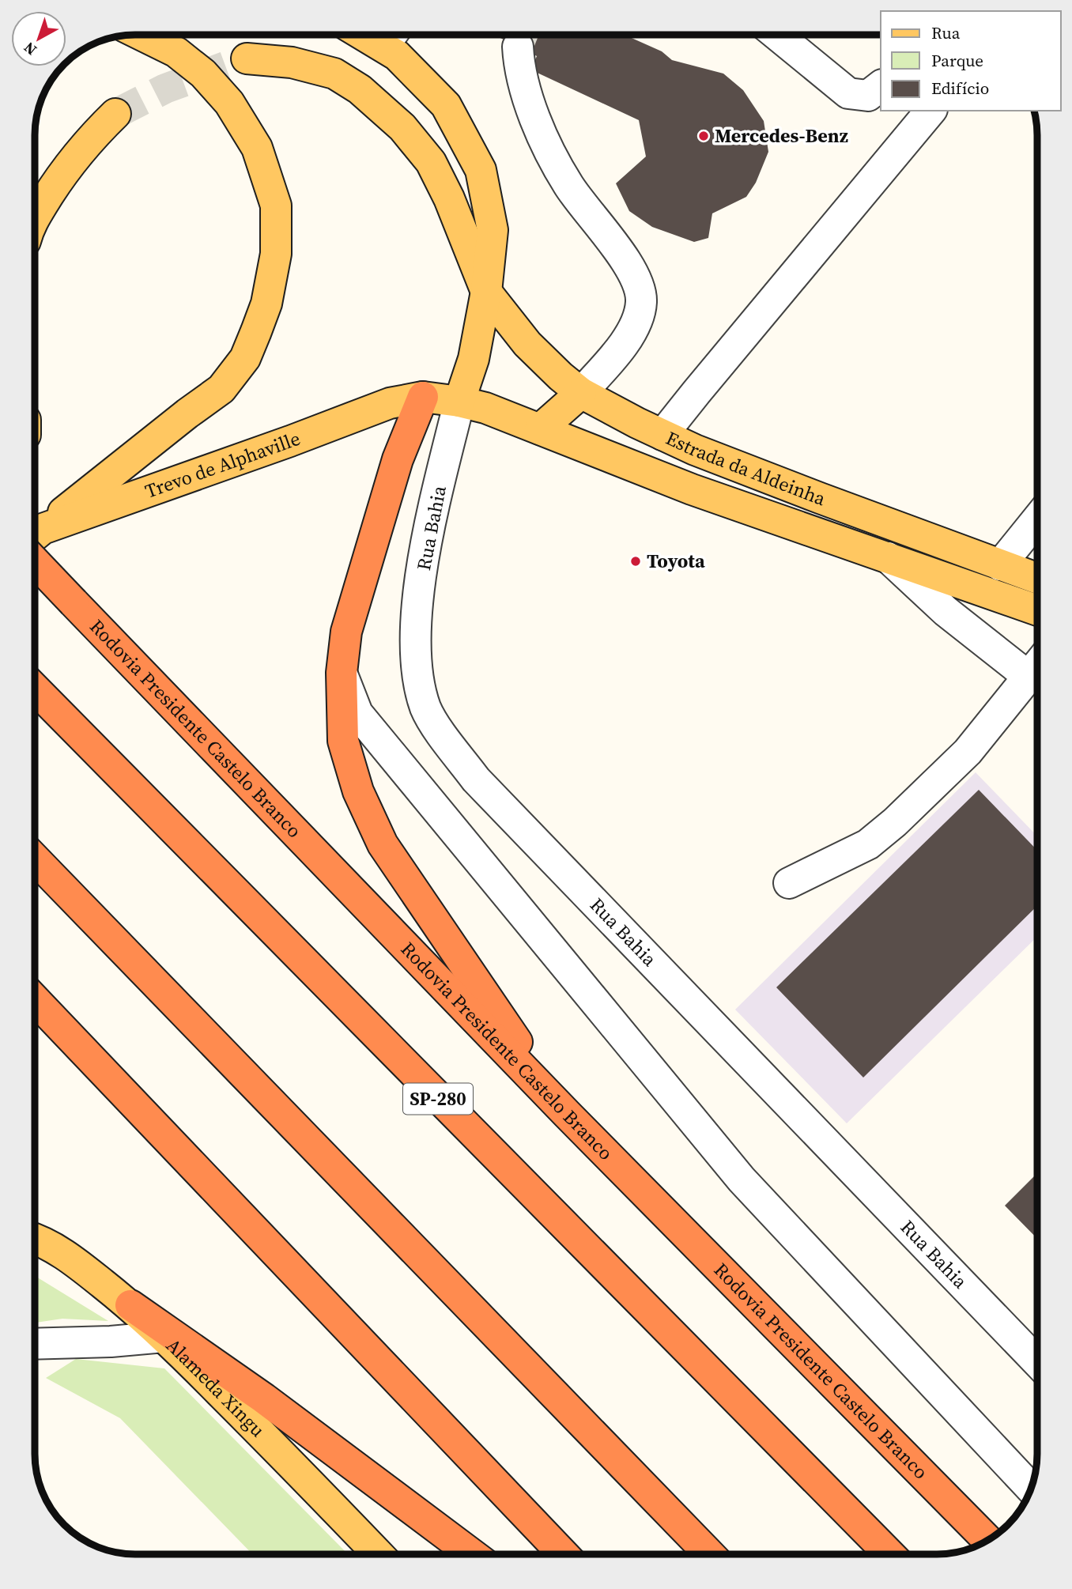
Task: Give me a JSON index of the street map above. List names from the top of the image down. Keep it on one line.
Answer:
{"streets":{"highway":["Rodovia Presidente Castelo Branco","SP-280"],"main road":["Trevo de Alphaville","Estrada da Aldeinha","Alameda Xingu"],"street":["Rua Bahia"]},"crossings":[["Trevo de Alphaville","Estrada da Aldeinha"],["Trevo de Alphaville","Rua Bahia"],["Estrada da Aldeinha","Rua Bahia"]],"places":["Mercedes-Benz","Toyota"],"legend":["Rua","Parque","Edifício"],"north":"bottom left"}
